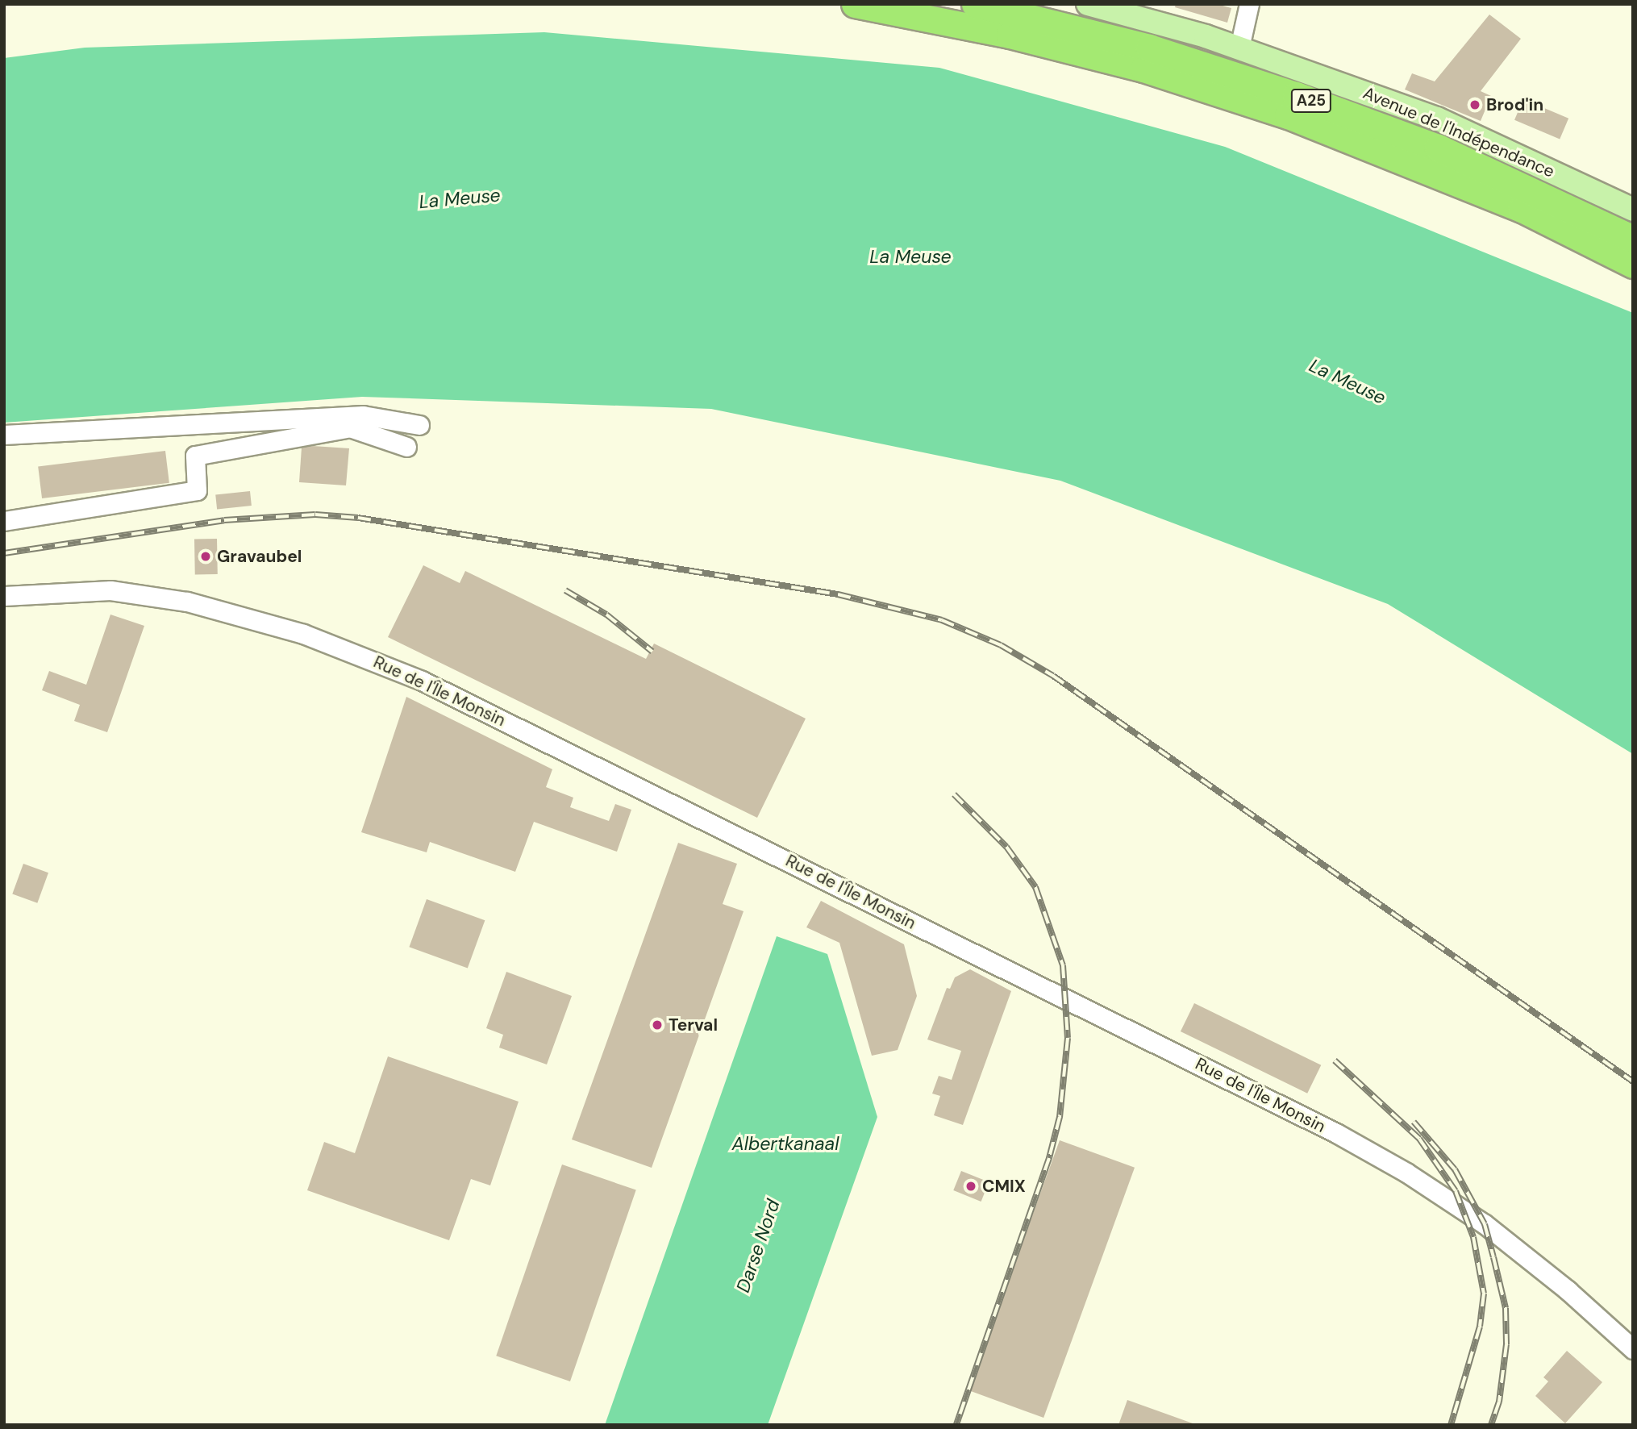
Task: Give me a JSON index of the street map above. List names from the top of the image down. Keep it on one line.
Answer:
{"streets":{"highway":["A25"],"main road":["Avenue de l'Indépendance"],"street":["Rue de l'Île Monsin"]},"water":["La Meuse","Albertkanaal","Darse Nord"],"places":["Brod'in","Gravaubel","Terval","CMIX"]}
